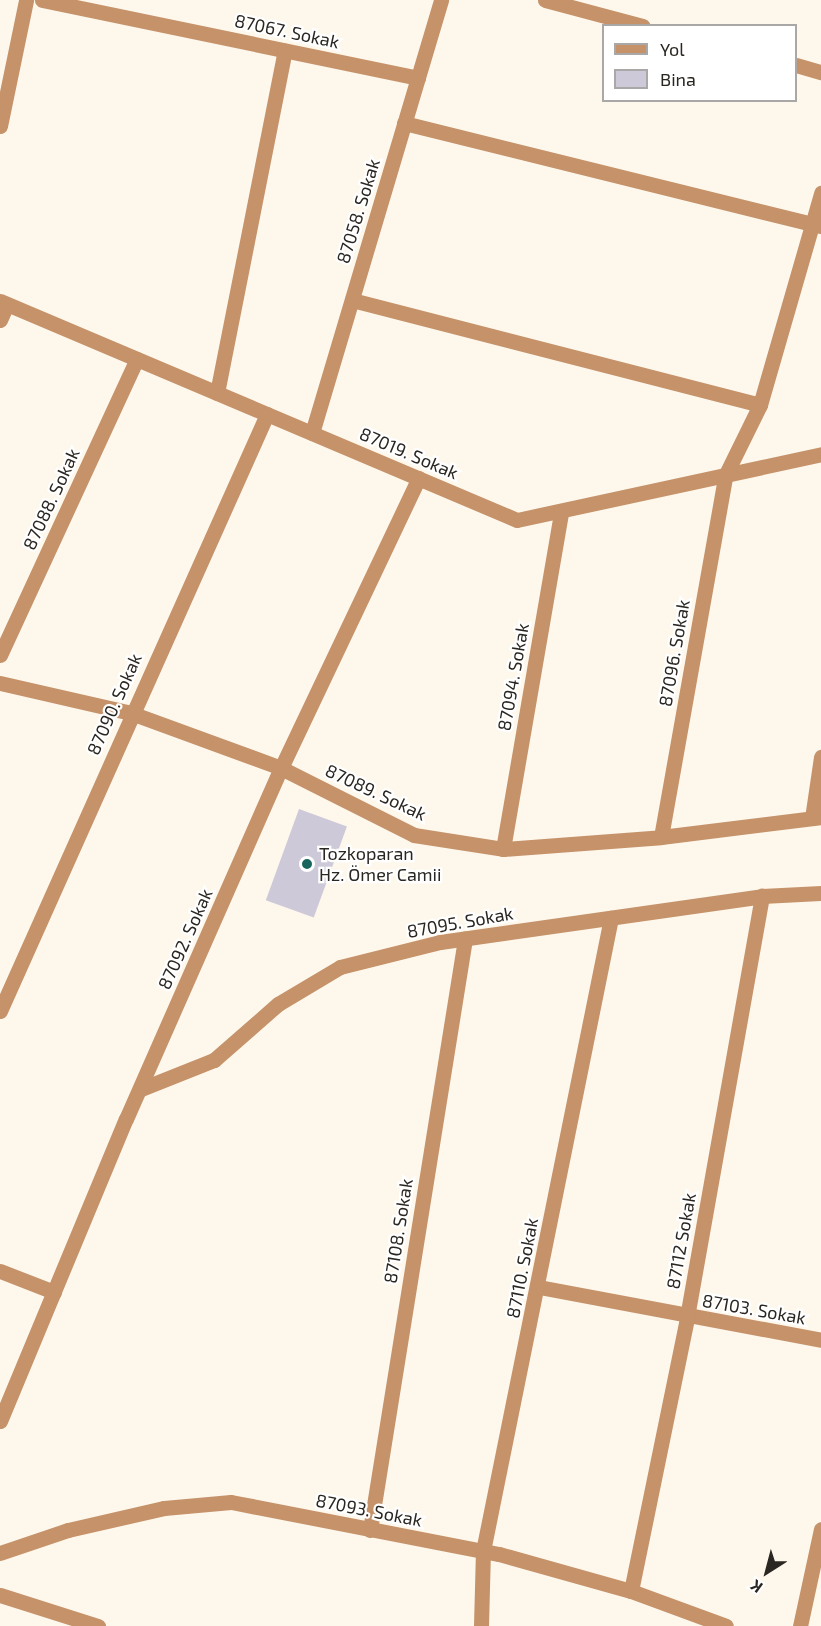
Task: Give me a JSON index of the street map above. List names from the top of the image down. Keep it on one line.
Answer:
{"streets":{"street":["87067. Sokak","87058. Sokak","87019. Sokak","87088. Sokak","87096. Sokak","87094. Sokak","87090. Sokak","87089. Sokak","87095. Sokak","87092. Sokak","87108. Sokak","87112 Sokak","87110. Sokak","87103. Sokak","87093. Sokak"]},"crossings":[["87067. Sokak","87058. Sokak"],["87058. Sokak","87019. Sokak"],["87019. Sokak","87088. Sokak"],["87019. Sokak","87096. Sokak"],["87019. Sokak","87094. Sokak"],["87019. Sokak","87090. Sokak"],["87019. Sokak","87092. Sokak"],["87096. Sokak","87089. Sokak"],["87094. Sokak","87089. Sokak"],["87090. Sokak","87089. Sokak"],["87089. Sokak","87092. Sokak"],["87095. Sokak","87092. Sokak"],["87095. Sokak","87108. Sokak"],["87095. Sokak","87112 Sokak"],["87095. Sokak","87110. Sokak"],["87108. Sokak","87093. Sokak"],["87112 Sokak","87103. Sokak"],["87112 Sokak","87093. Sokak"],["87110. Sokak","87103. Sokak"],["87110. Sokak","87093. Sokak"]],"places":["Tozkoparan Hz. Ömer Camii"],"legend":["Yol","Bina"],"north":"bottom left"}
